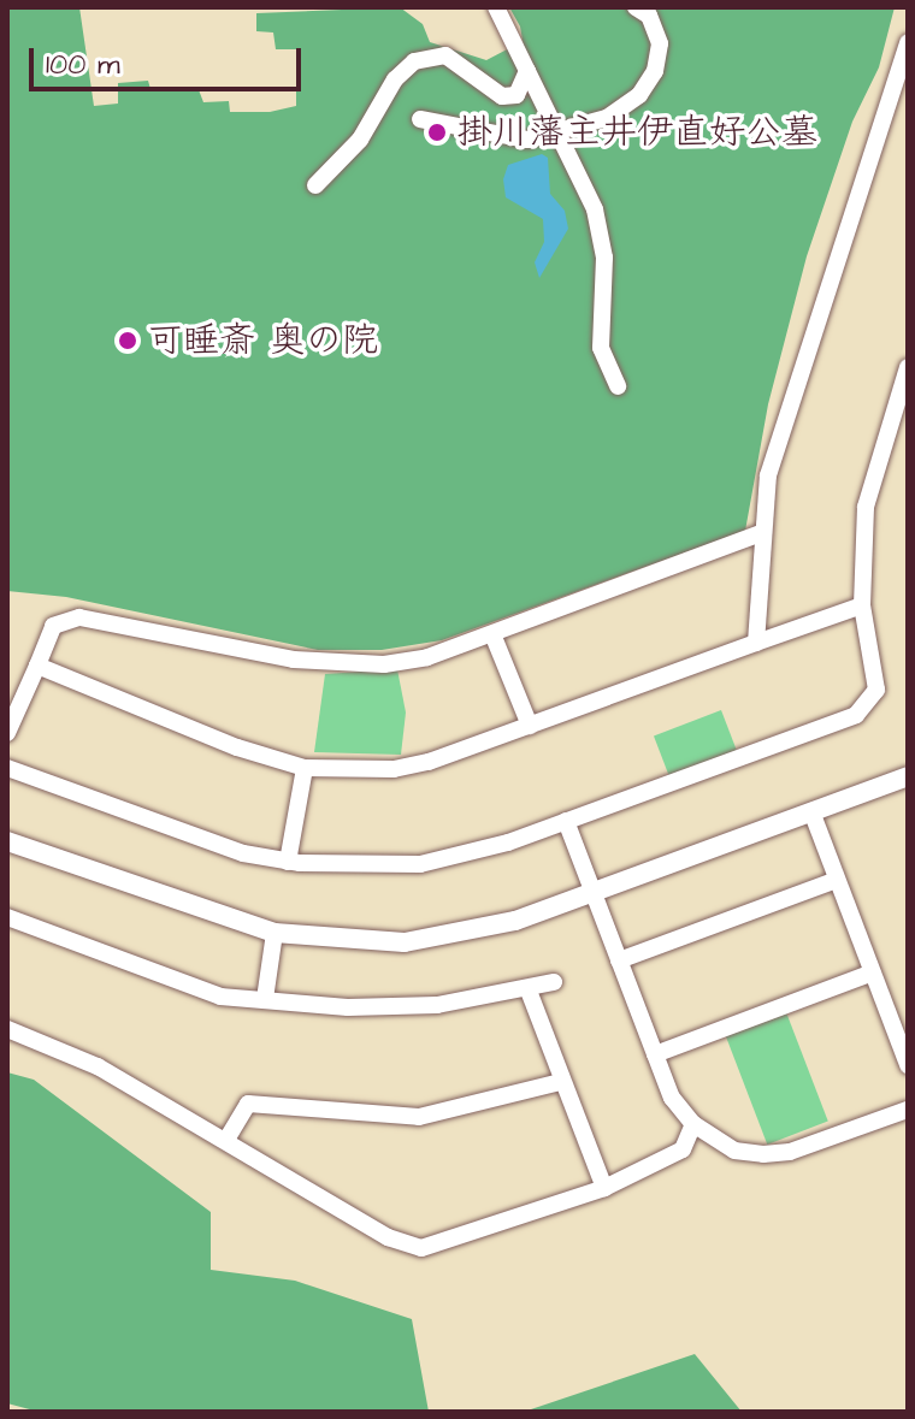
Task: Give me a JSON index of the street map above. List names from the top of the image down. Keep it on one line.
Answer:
{"places":["掛川藩主井伊直好公墓","可睡斎 奥の院"],"scale_bar":"100 m"}
